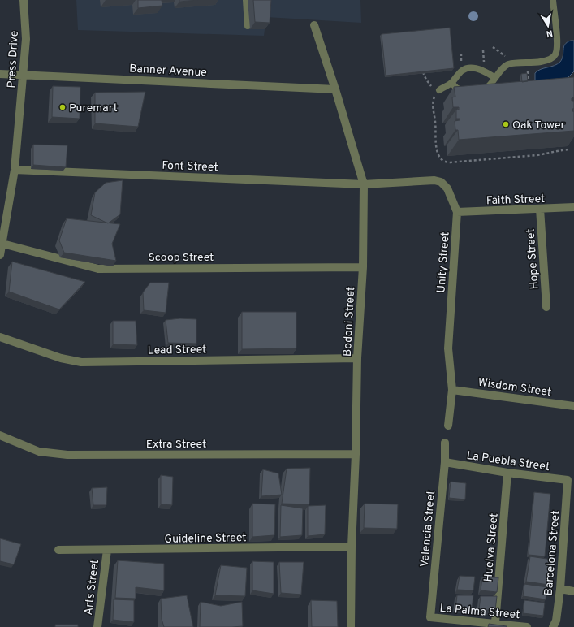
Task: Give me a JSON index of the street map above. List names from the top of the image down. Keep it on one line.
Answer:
{"streets":{"street":["Press Drive","Banner Avenue","Font Street","Faith Street","Scoop Street","Hope Street","Unity Street","Bodoni Street","Lead Street","Wisdom Street","Extra Street","La Puebla Street","Valencia Street","Guideline Street","Huelva Street","Barcelona Street","Arts Street","La Palma Street"]},"crossings":[["Press Drive","Banner Avenue"],["Press Drive","Font Street"],["Press Drive","Scoop Street"],["Banner Avenue","Bodoni Street"],["Font Street","Unity Street"],["Font Street","Bodoni Street"],["Faith Street","Hope Street"],["Faith Street","Unity Street"],["Scoop Street","Bodoni Street"],["Unity Street","Bodoni Street"],["Unity Street","Wisdom Street"],["Bodoni Street","Lead Street"],["Bodoni Street","Extra Street"],["Bodoni Street","Guideline Street"],["La Puebla Street","Valencia Street"],["La Puebla Street","Huelva Street"],["La Puebla Street","Barcelona Street"],["Valencia Street","La Palma Street"],["Guideline Street","Arts Street"],["Huelva Street","La Palma Street"]],"places":["Puremart","Oak Tower"],"north":"bottom"}
